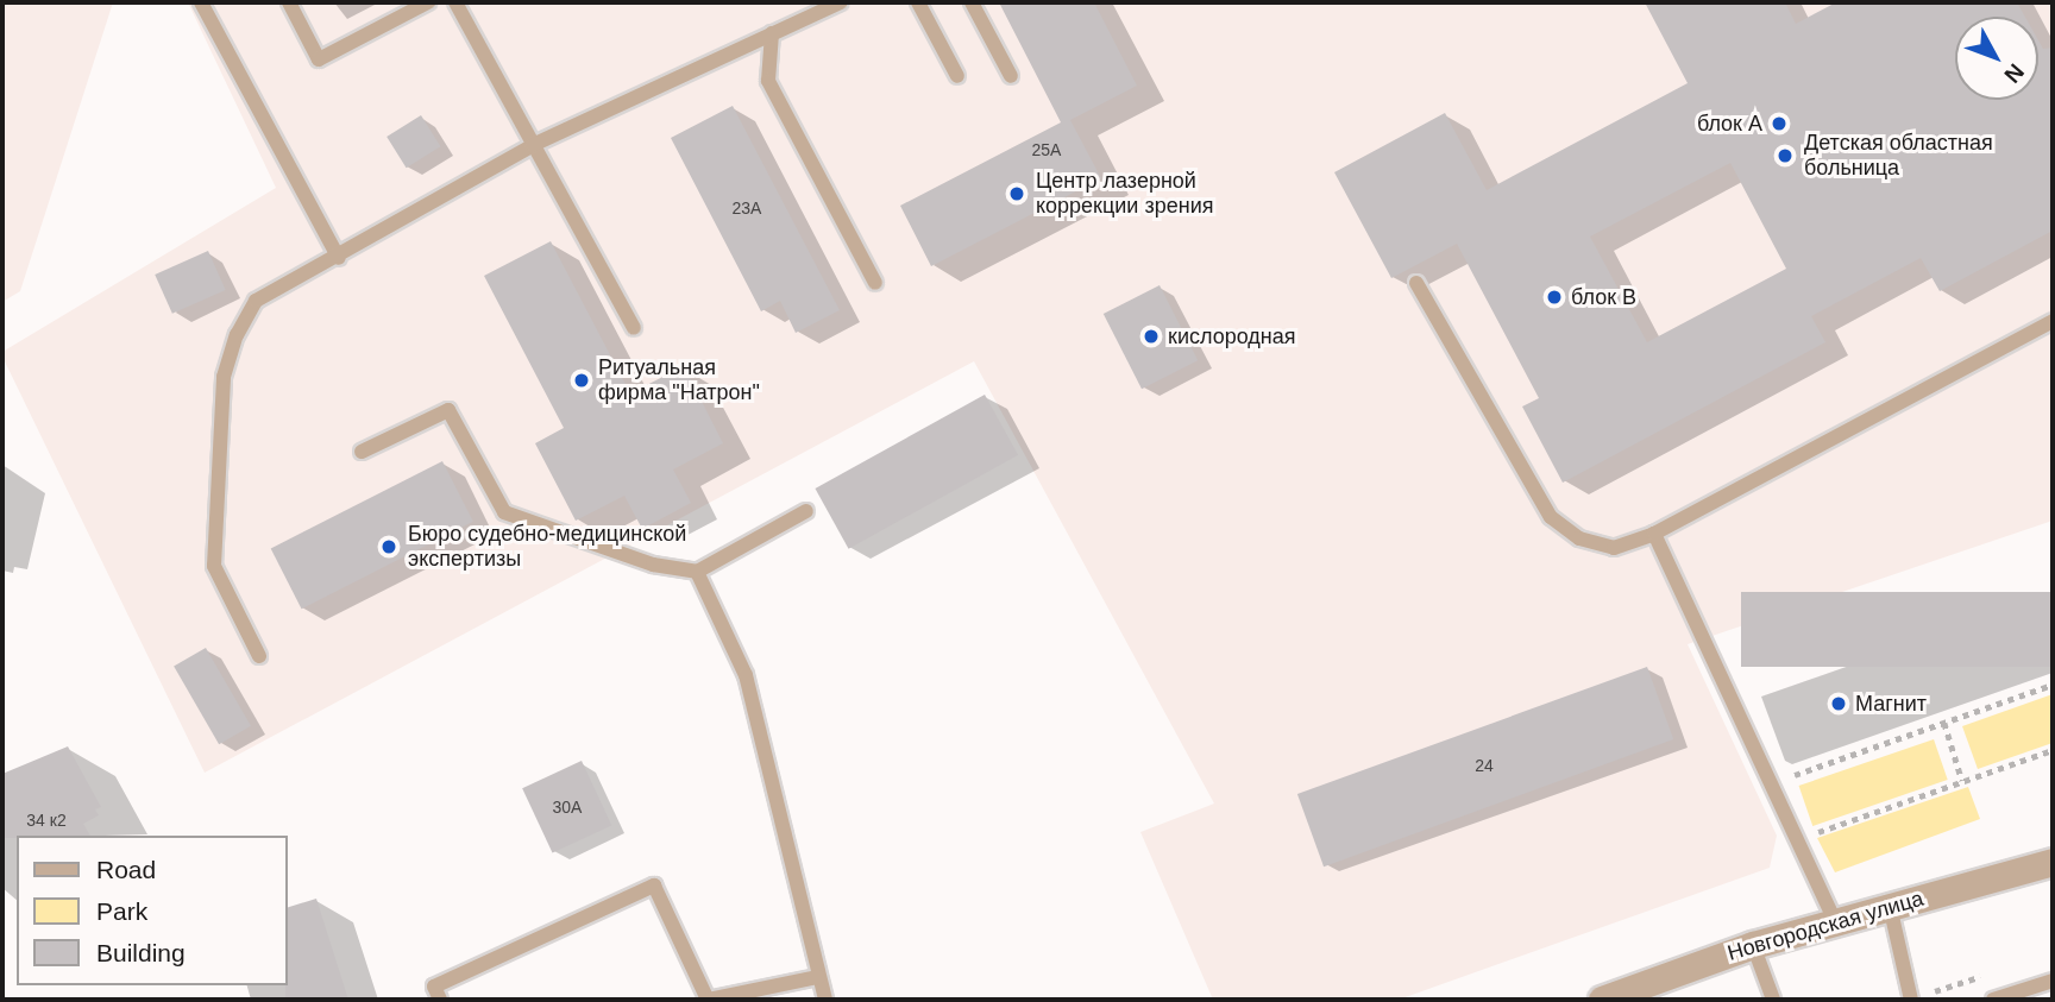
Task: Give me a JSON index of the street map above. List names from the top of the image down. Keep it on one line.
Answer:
{"streets":{"street":["Новгородская улица"]},"places":["блок А","Детская областная больница","Центр лазерной коррекции зрения","блок В","кислородная","Ритуальная фирма \"Натрон\"","Бюро судебно-медицинской экспертизы","Магнит"],"house_numbers":["25А","23А","24","30А","34 к2"],"legend":["Road","Park","Building"],"north":"bottom right"}
